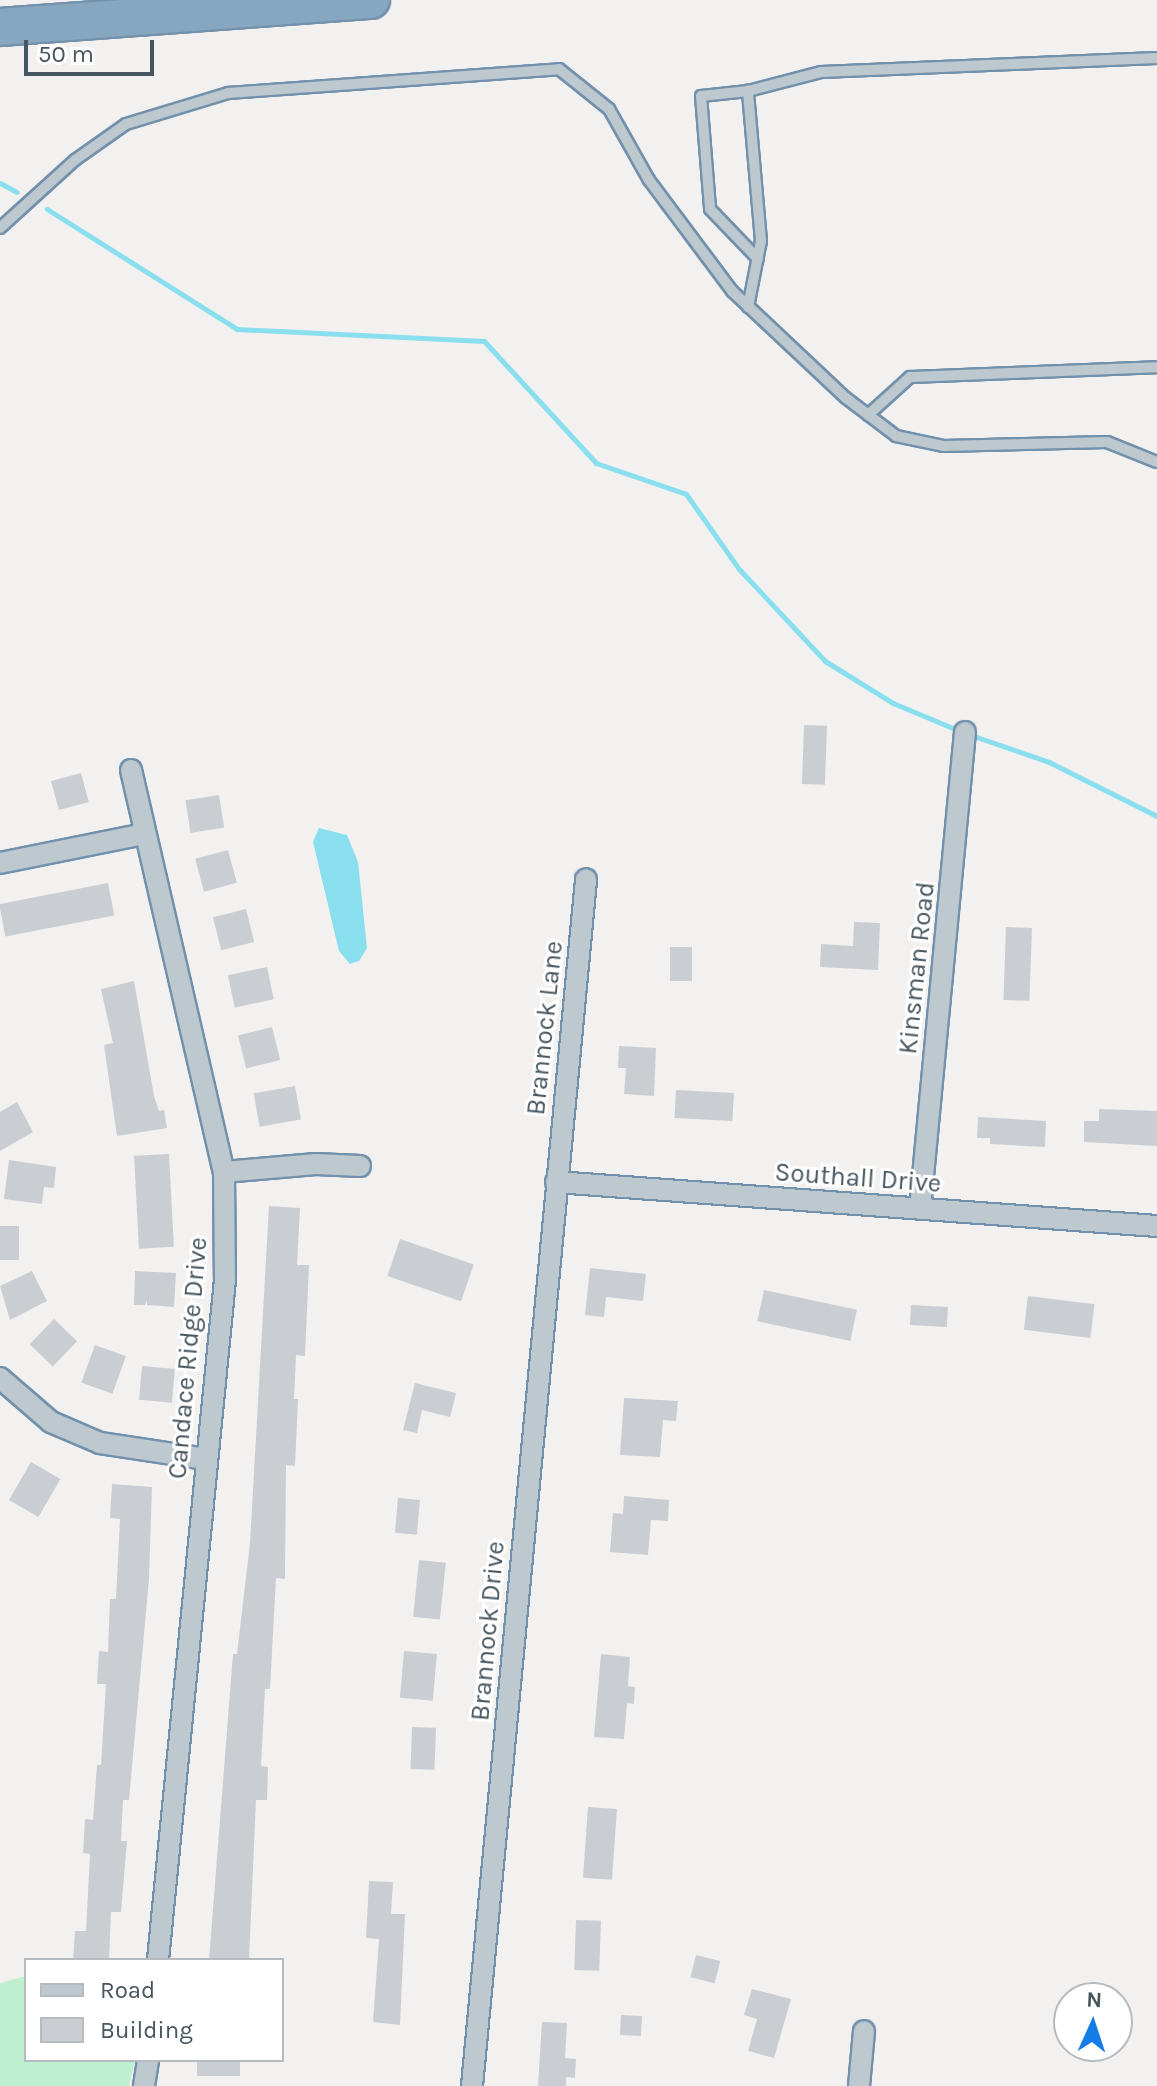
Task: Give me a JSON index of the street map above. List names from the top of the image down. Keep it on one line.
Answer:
{"streets":{"street":["Kinsman Road","Brannock Lane","Southall Drive","Candace Ridge Drive","Brannock Drive"]},"crossings":[["Kinsman Road","Southall Drive"],["Brannock Lane","Southall Drive"],["Brannock Lane","Brannock Drive"],["Southall Drive","Brannock Drive"]],"legend":["Road","Building"],"scale_bar":"50 m","north":"top"}
